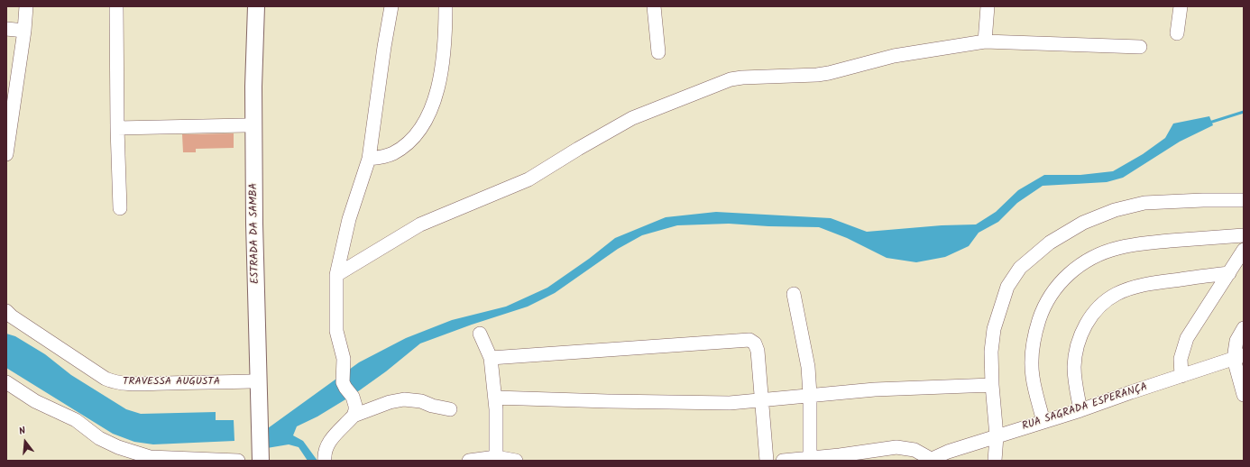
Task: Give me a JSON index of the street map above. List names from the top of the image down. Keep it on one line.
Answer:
{"streets":{"main road":["ESTRADA DA SAMBA"],"street":["TRAVESSA AUGUSTA","RUA SAGRADA ESPERANÇA"]},"crossings":[["ESTRADA DA SAMBA","TRAVESSA AUGUSTA"]],"north":"top"}
